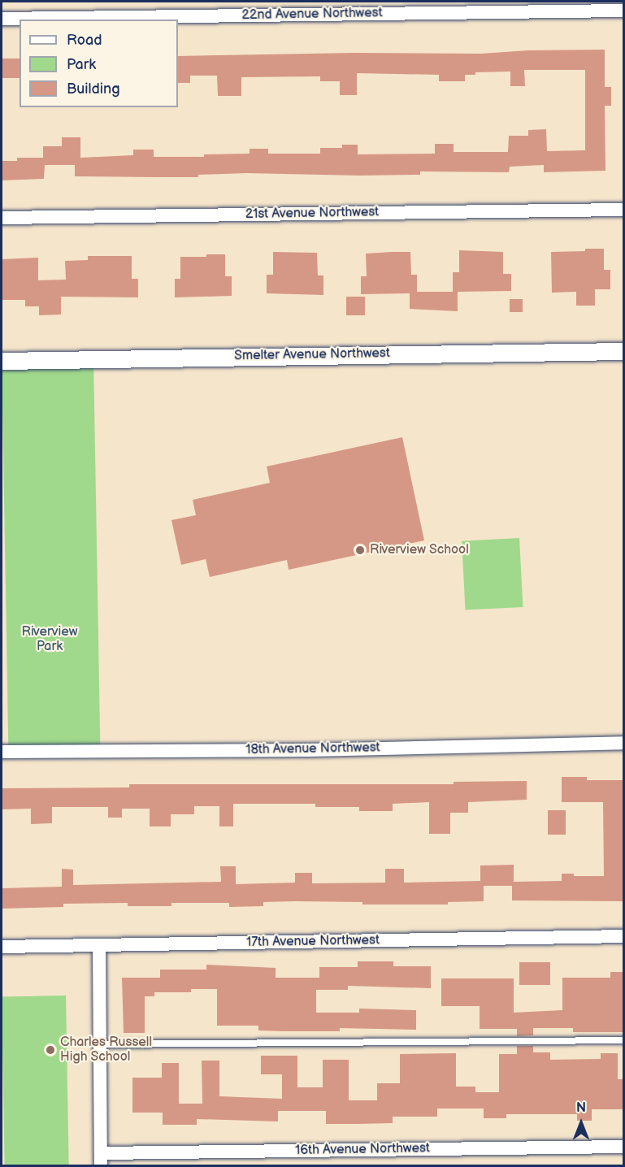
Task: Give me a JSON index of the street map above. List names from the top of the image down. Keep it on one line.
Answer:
{"streets":{"street":["22nd Avenue Northwest","21st Avenue Northwest","Smelter Avenue Northwest","18th Avenue Northwest","17th Avenue Northwest","16th Avenue Northwest"]},"parks":["Riverview Park"],"places":["Riverview School","Charles Russell High School"],"legend":["Road","Park","Building"],"north":"top"}
